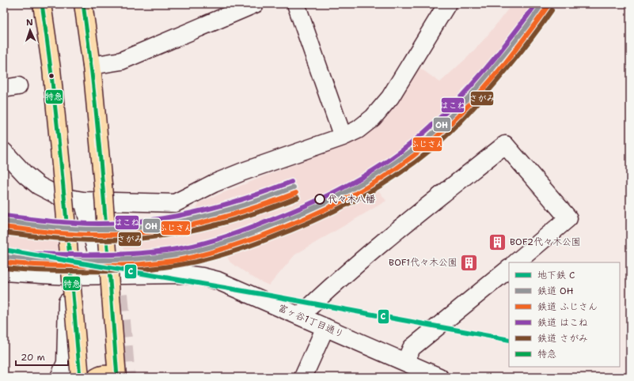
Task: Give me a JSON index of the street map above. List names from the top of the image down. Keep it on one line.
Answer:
{"streets":{"street":["富ヶ谷1丁目通り"]},"places":{"other":["代々木八幡"],"building":["BOF2代々木公園","BOF1代々木公園"]},"lines":["rail line OH","rail line はこね","transit line 特急","rail line ふじさん","rail line さがみ","metro line C"],"legend":["地下鉄 C","鉄道 OH","鉄道 ふじさん","鉄道 はこね","鉄道 さがみ","特急"],"scale_bar":"20 m","north":"top"}
